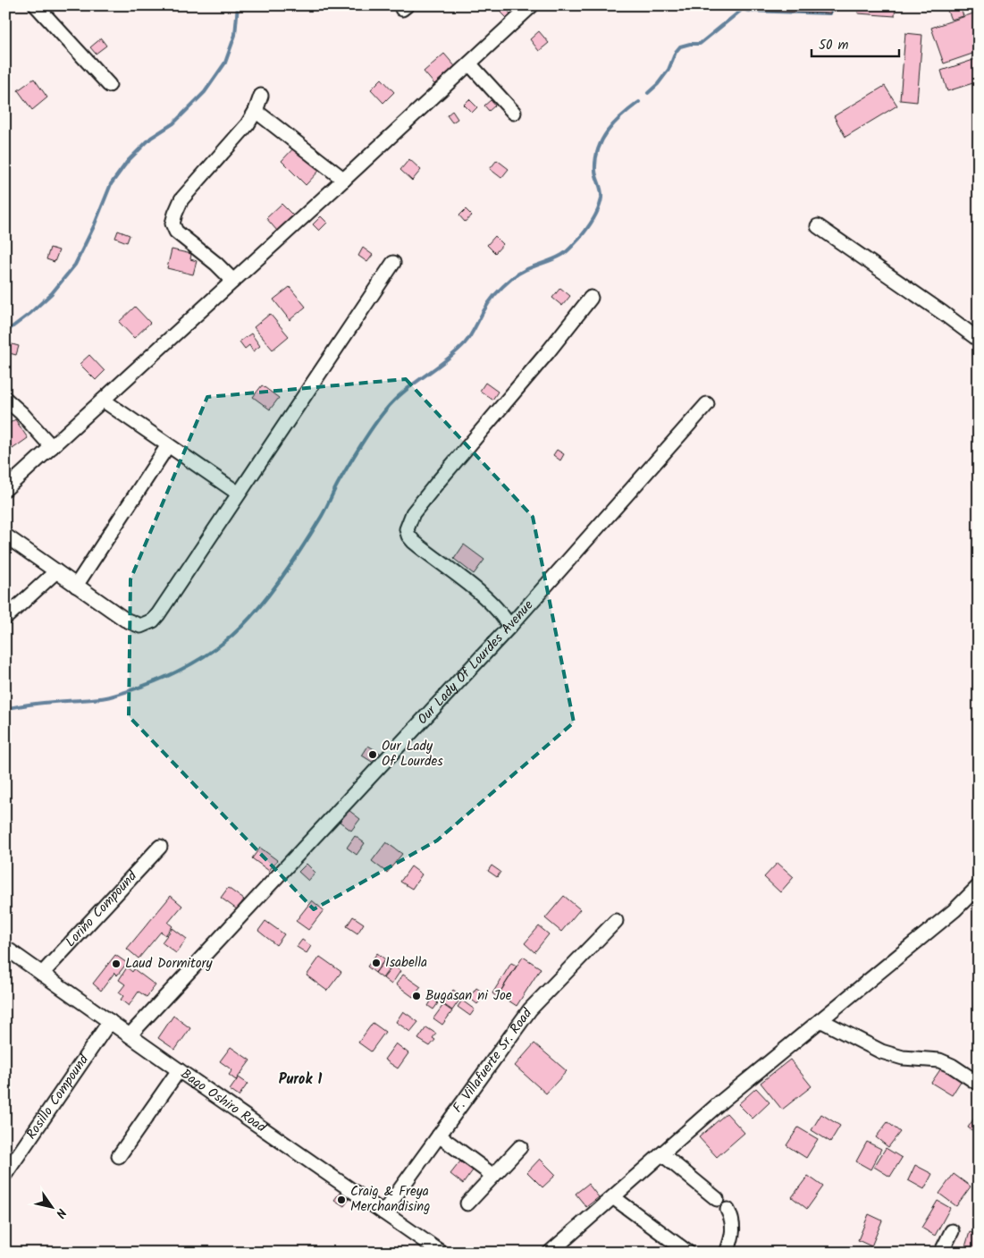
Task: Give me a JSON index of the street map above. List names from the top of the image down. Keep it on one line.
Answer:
{"streets":{"street":["Our Lady Of Lourdes Avenue","Loriño Compound","F. Villafuerte Sr. Road","Rosillo Compound","Bago Oshiro Road"]},"crossings":[["Our Lady Of Lourdes Avenue","Bago Oshiro Road"],["Loriño Compound","Bago Oshiro Road"],["F. Villafuerte Sr. Road","Bago Oshiro Road"],["Rosillo Compound","Bago Oshiro Road"]],"districts":["Purok 1"],"places":["Our Lady Of Lourdes","Isabella","Laud Dormitory","Bugasan ni Joe","Craig & Freya Merchandising"],"scale_bar":"50 m","north":"bottom right"}
